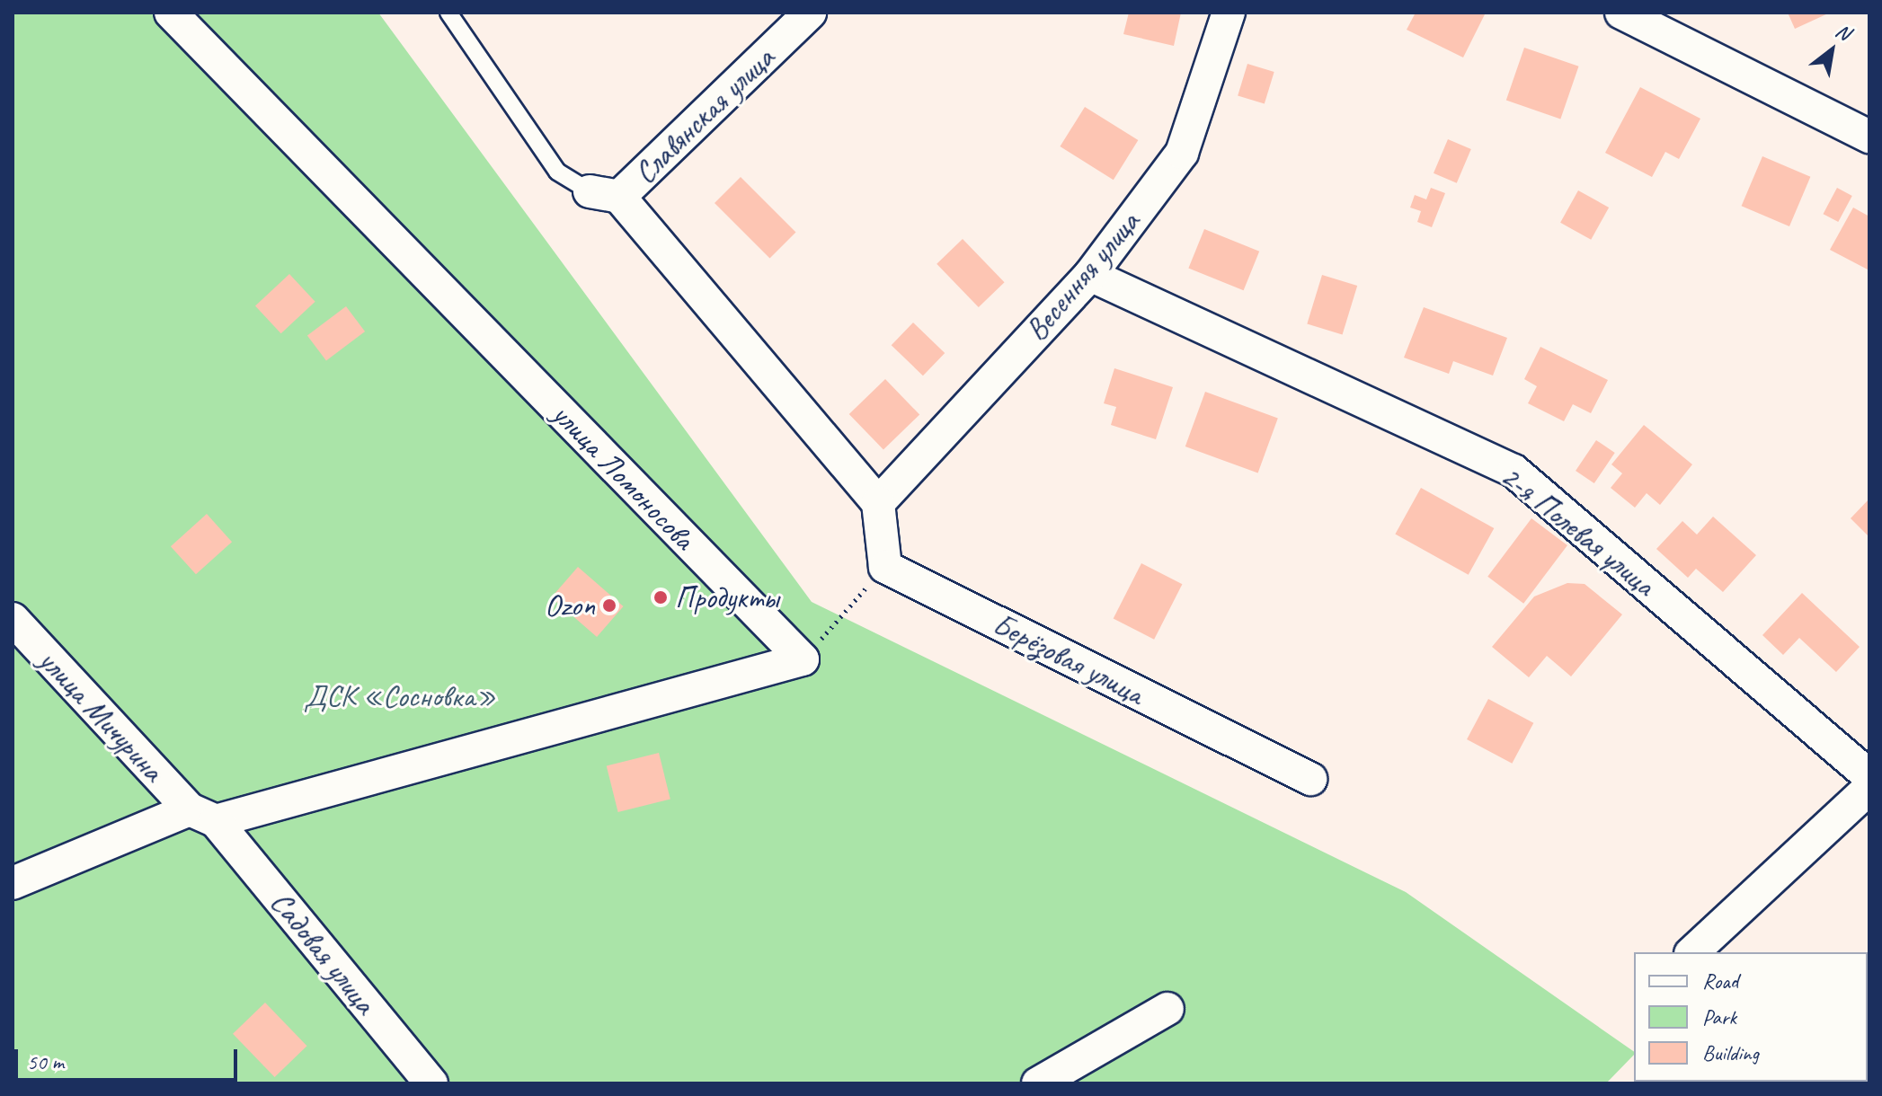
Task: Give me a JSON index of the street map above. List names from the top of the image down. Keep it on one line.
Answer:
{"streets":{"street":["Славянская улица","Весенняя улица","улица Ломоносова","2-я Полевая улица","Берёзовая улица","улица Мичурина","Садовая улица"]},"crossings":[["Весенняя улица","2-я Полевая улица"],["улица Мичурина","Садовая улица"]],"parks":["ДСК «Сосновка»"],"places":["Продукты","Ozon"],"legend":["Road","Park","Building"],"scale_bar":"50 m","north":"top right"}
